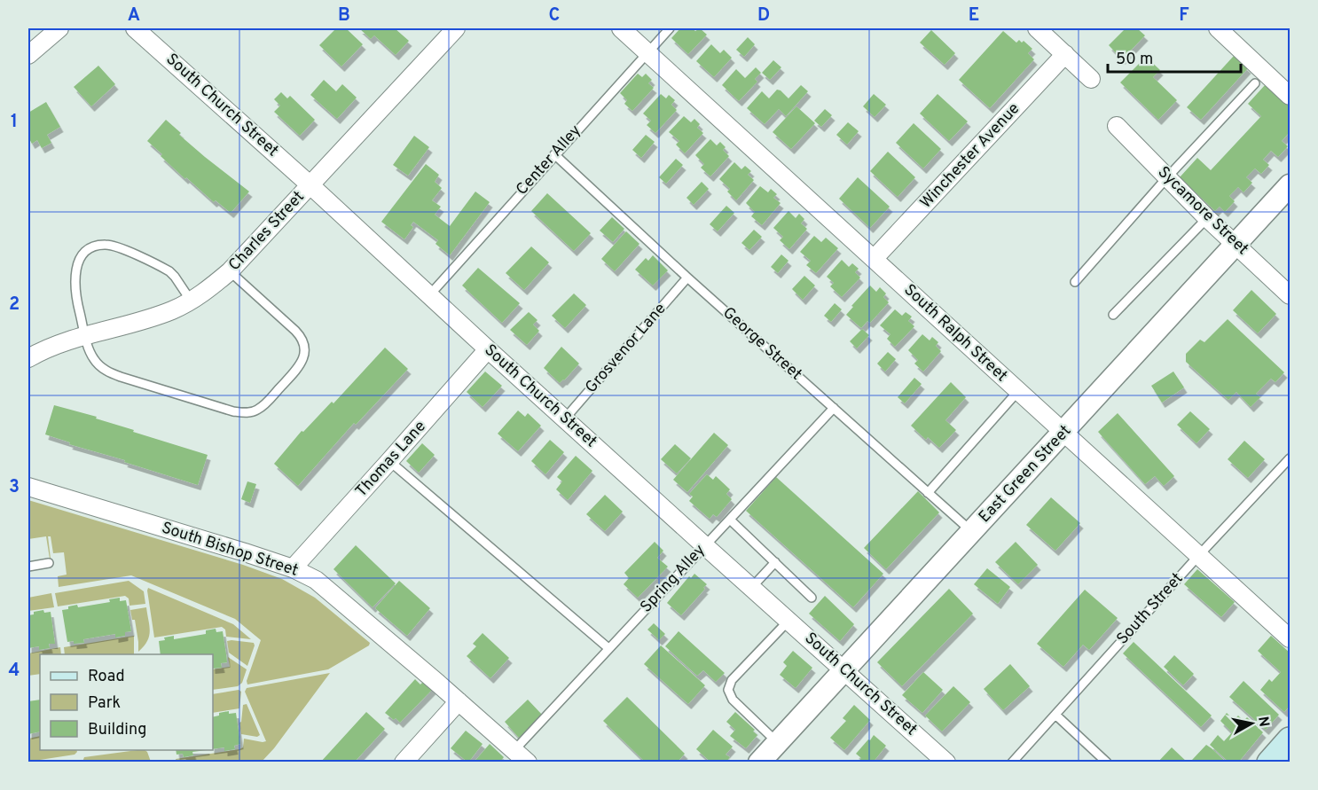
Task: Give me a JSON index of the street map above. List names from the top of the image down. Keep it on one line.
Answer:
{"streets":{"street":["South Church Street","Winchester Avenue","Sycamore Street","Charles Street","South Ralph Street","Thomas Lane","East Green Street","South Bishop Street"],"lane":["Center Alley","George Street","Grosvenor Lane","Spring Alley","South Street"]},"crossings":[["South Church Street","Center Alley"],["South Church Street","Charles Street"],["South Church Street","Grosvenor Lane"],["South Church Street","Thomas Lane"],["South Church Street","East Green Street"],["South Church Street","Spring Alley"],["Winchester Avenue","South Ralph Street"],["Center Alley","South Ralph Street"],["Center Alley","George Street"],["Sycamore Street","East Green Street"],["South Ralph Street","East Green Street"],["South Ralph Street","South Street"],["George Street","Grosvenor Lane"],["George Street","East Green Street"],["George Street","Spring Alley"],["Thomas Lane","South Bishop Street"],["South Bishop Street","Spring Alley"]],"legend":["Road","Park","Building"],"scale_bar":"50 m","north":"right","grid":{"columns":["A","B","C","D","E","F"],"rows":["1","2","3","4"]}}
